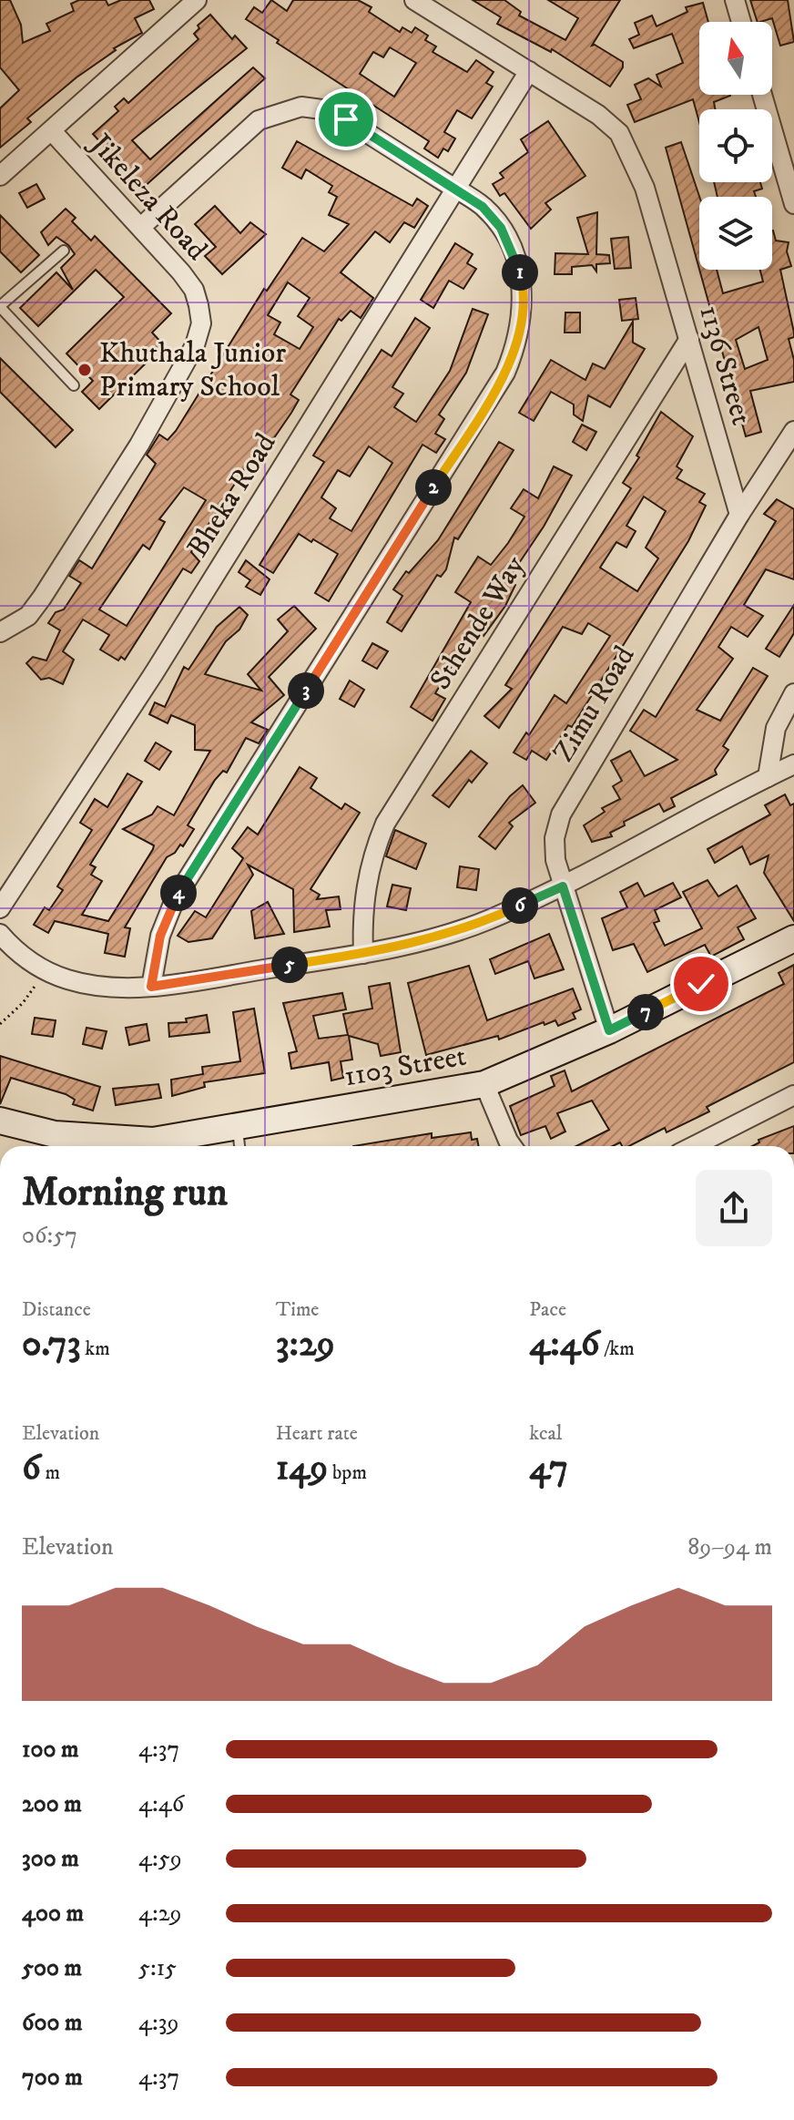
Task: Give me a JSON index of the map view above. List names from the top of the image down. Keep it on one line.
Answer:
{"streets":{"street":["Jikeleza Road","1136 Street","Bheka Road","Sthende Way","Zimu Road","1103 Street"]},"crossings":[["1136 Street","Bheka Road"],["1136 Street","Sthende Way"],["1136 Street","Zimu Road"],["Zimu Road","1103 Street"]],"places":["Khuthala Junior Primary School"],"north":"top","page":{"pins":["1","2","3","4","6","5","7"],"heading":["Morning run","06:57"],"stats":[["Distance","0.73 km"],["Time","3:29"],["Pace","4:46 /km"],["Elevation","6 m"],["Heart rate","149 bpm"],["kcal","47"]],"chart":["Elevation","89–94 m"],"list":[{"name":"100 m","note":"4:37"},{"name":"200 m","note":"4:46"},{"name":"300 m","note":"4:59"},{"name":"400 m","note":"4:29"},{"name":"500 m","note":"5:15"},{"name":"600 m","note":"4:39"},{"name":"700 m","note":"4:37"}]}}
